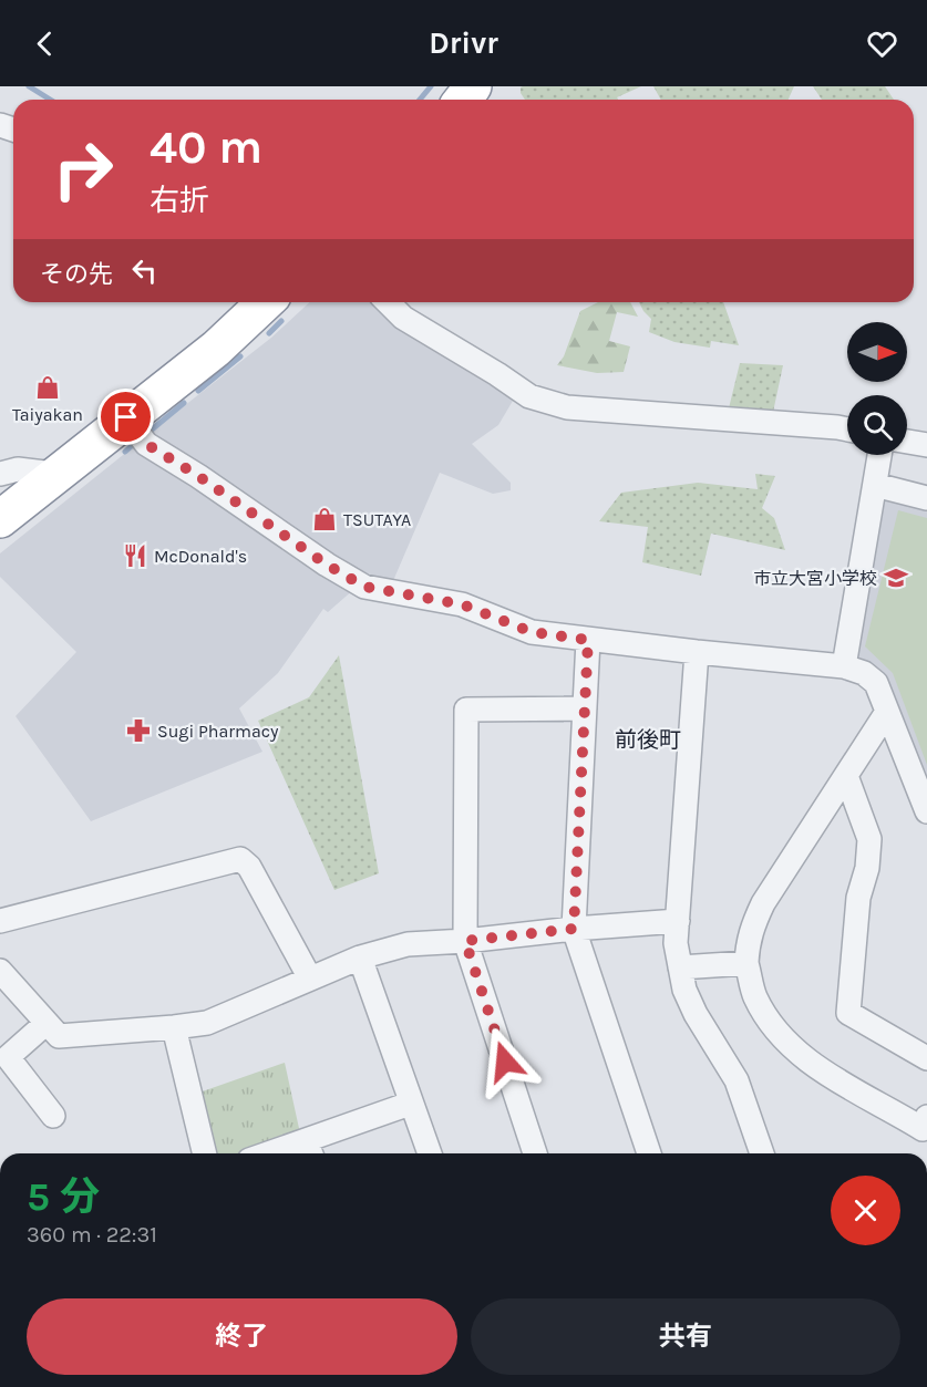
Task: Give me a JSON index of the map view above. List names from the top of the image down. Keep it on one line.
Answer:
{"districts":["前後町"],"places":{"shop":["Taiyakan","TSUTAYA"],"restaurant":["McDonald's"],"school or university":["市立大宮小学校"],"pharmacy":["Sugi Pharmacy"]},"north":"right","page":{"header":"Drivr","turn":["40 m","右折"],"then":"その先","heading":["5 分","360 m · 22:31"],"buttons":["終了","共有"]}}
